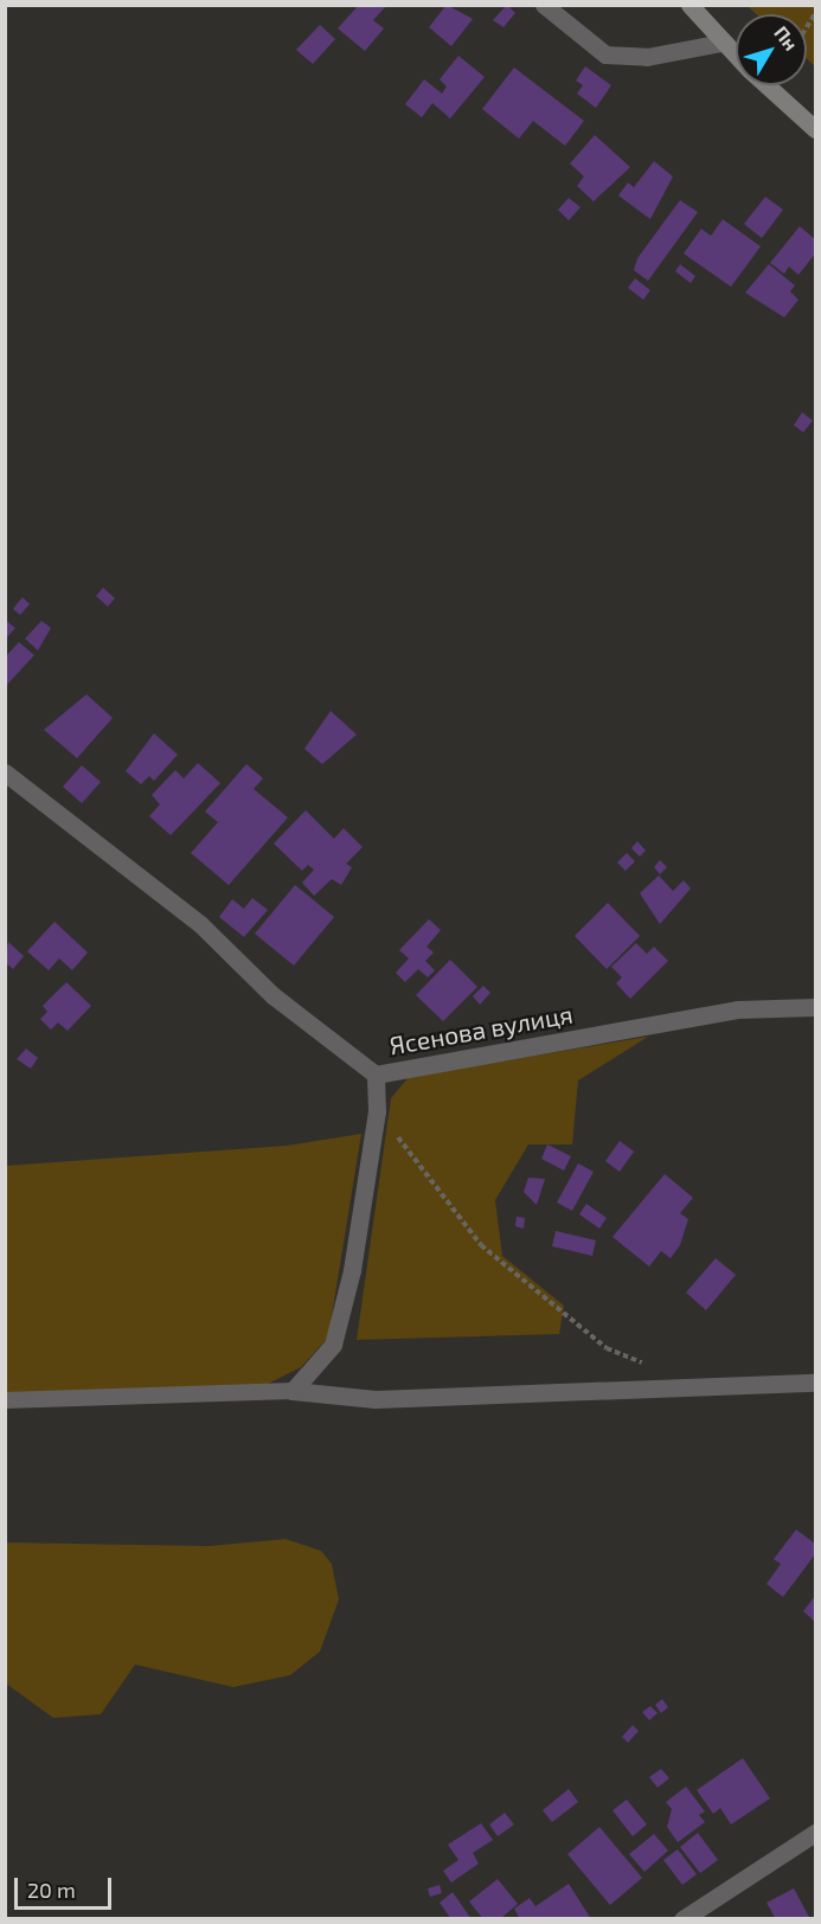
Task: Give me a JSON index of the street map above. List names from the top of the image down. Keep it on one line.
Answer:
{"streets":{"street":["Ясенова вулиця"]},"scale_bar":"20 m","north":"top right"}
